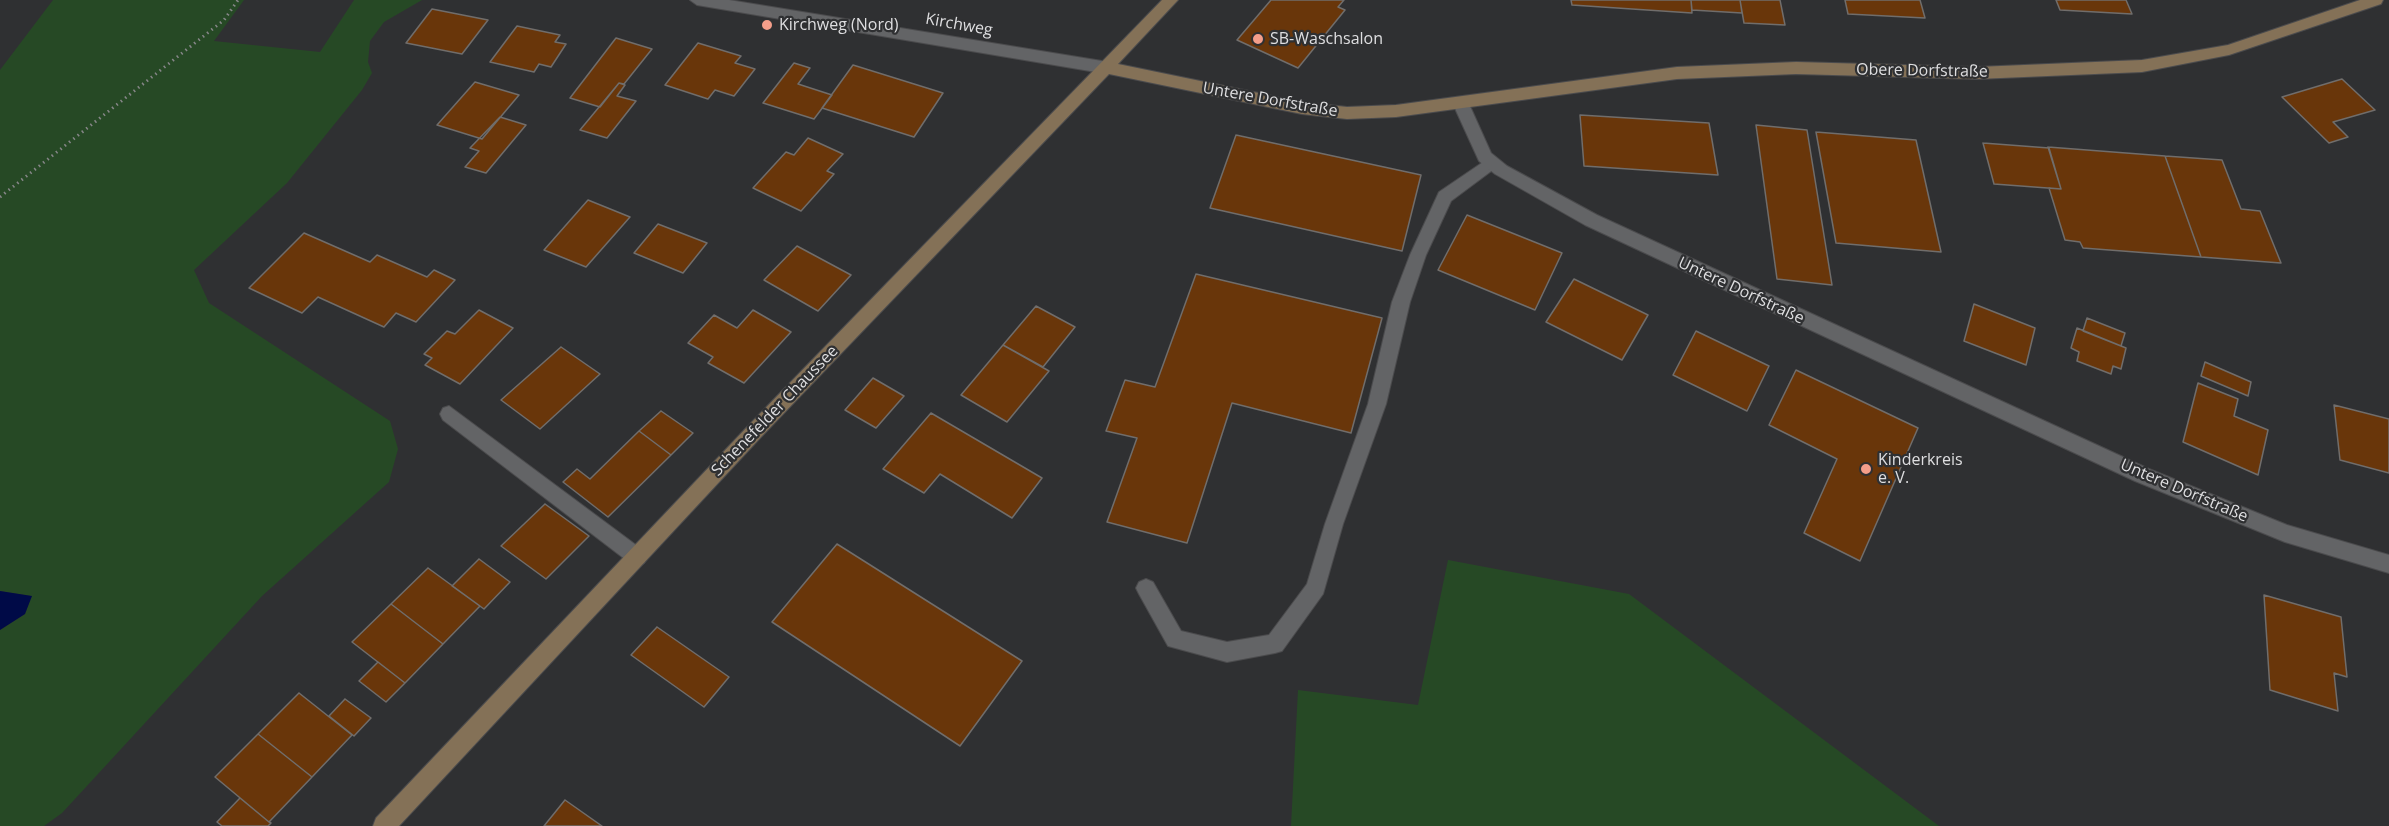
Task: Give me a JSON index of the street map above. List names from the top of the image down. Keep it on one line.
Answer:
{"streets":{"street":["Kirchweg","Obere Dorfstraße","Untere Dorfstraße","Schenefelder Chaussee"]},"crossings":[["Kirchweg","Untere Dorfstraße"],["Kirchweg","Schenefelder Chaussee"],["Obere Dorfstraße","Untere Dorfstraße"],["Untere Dorfstraße","Schenefelder Chaussee"]],"places":["Kirchweg (Nord)","SB-Waschsalon","Kinderkreis e. V."]}
